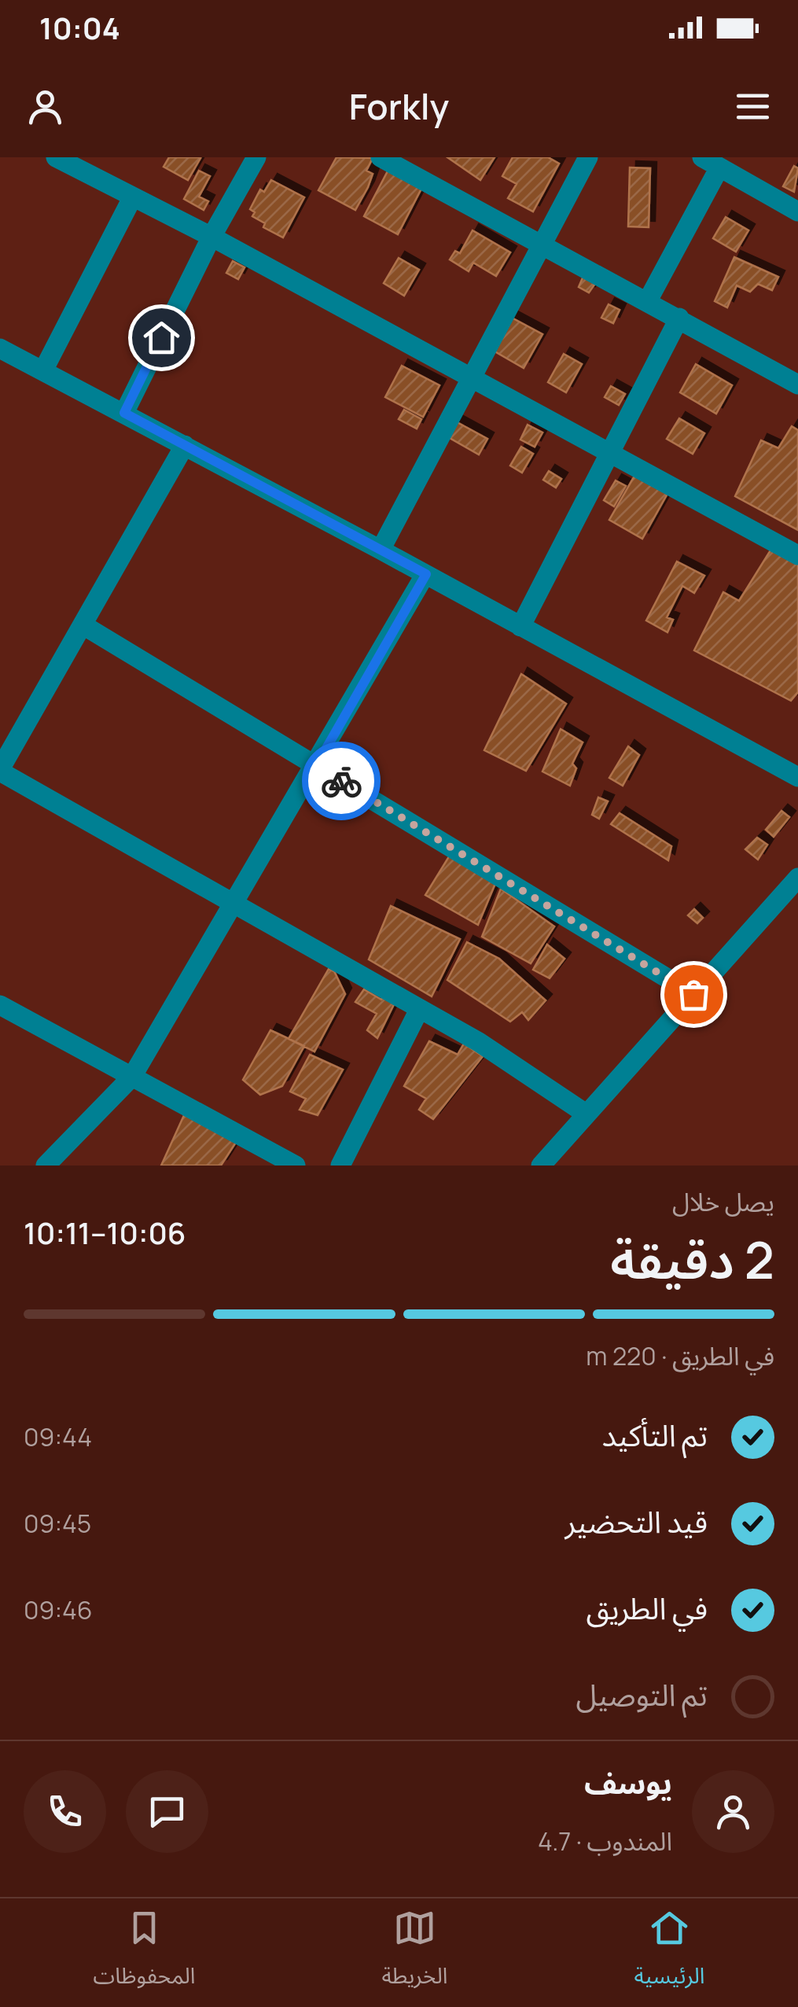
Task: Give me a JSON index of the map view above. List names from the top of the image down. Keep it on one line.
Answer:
{"page":{"status":"10:04","header":"Forkly","heading":["2 دقيقة","يصل خلال","10:06–10:11"],"panel":["يوسف","المندوب · 4.7"],"bar":"في الطريق · 220 m","list":[["تم التأكيد","09:44"],["قيد التحضير","09:45"],["في الطريق","09:46"],"تم التوصيل"],"tabs":["الرئيسية","الخريطة","المحفوظات"]}}
